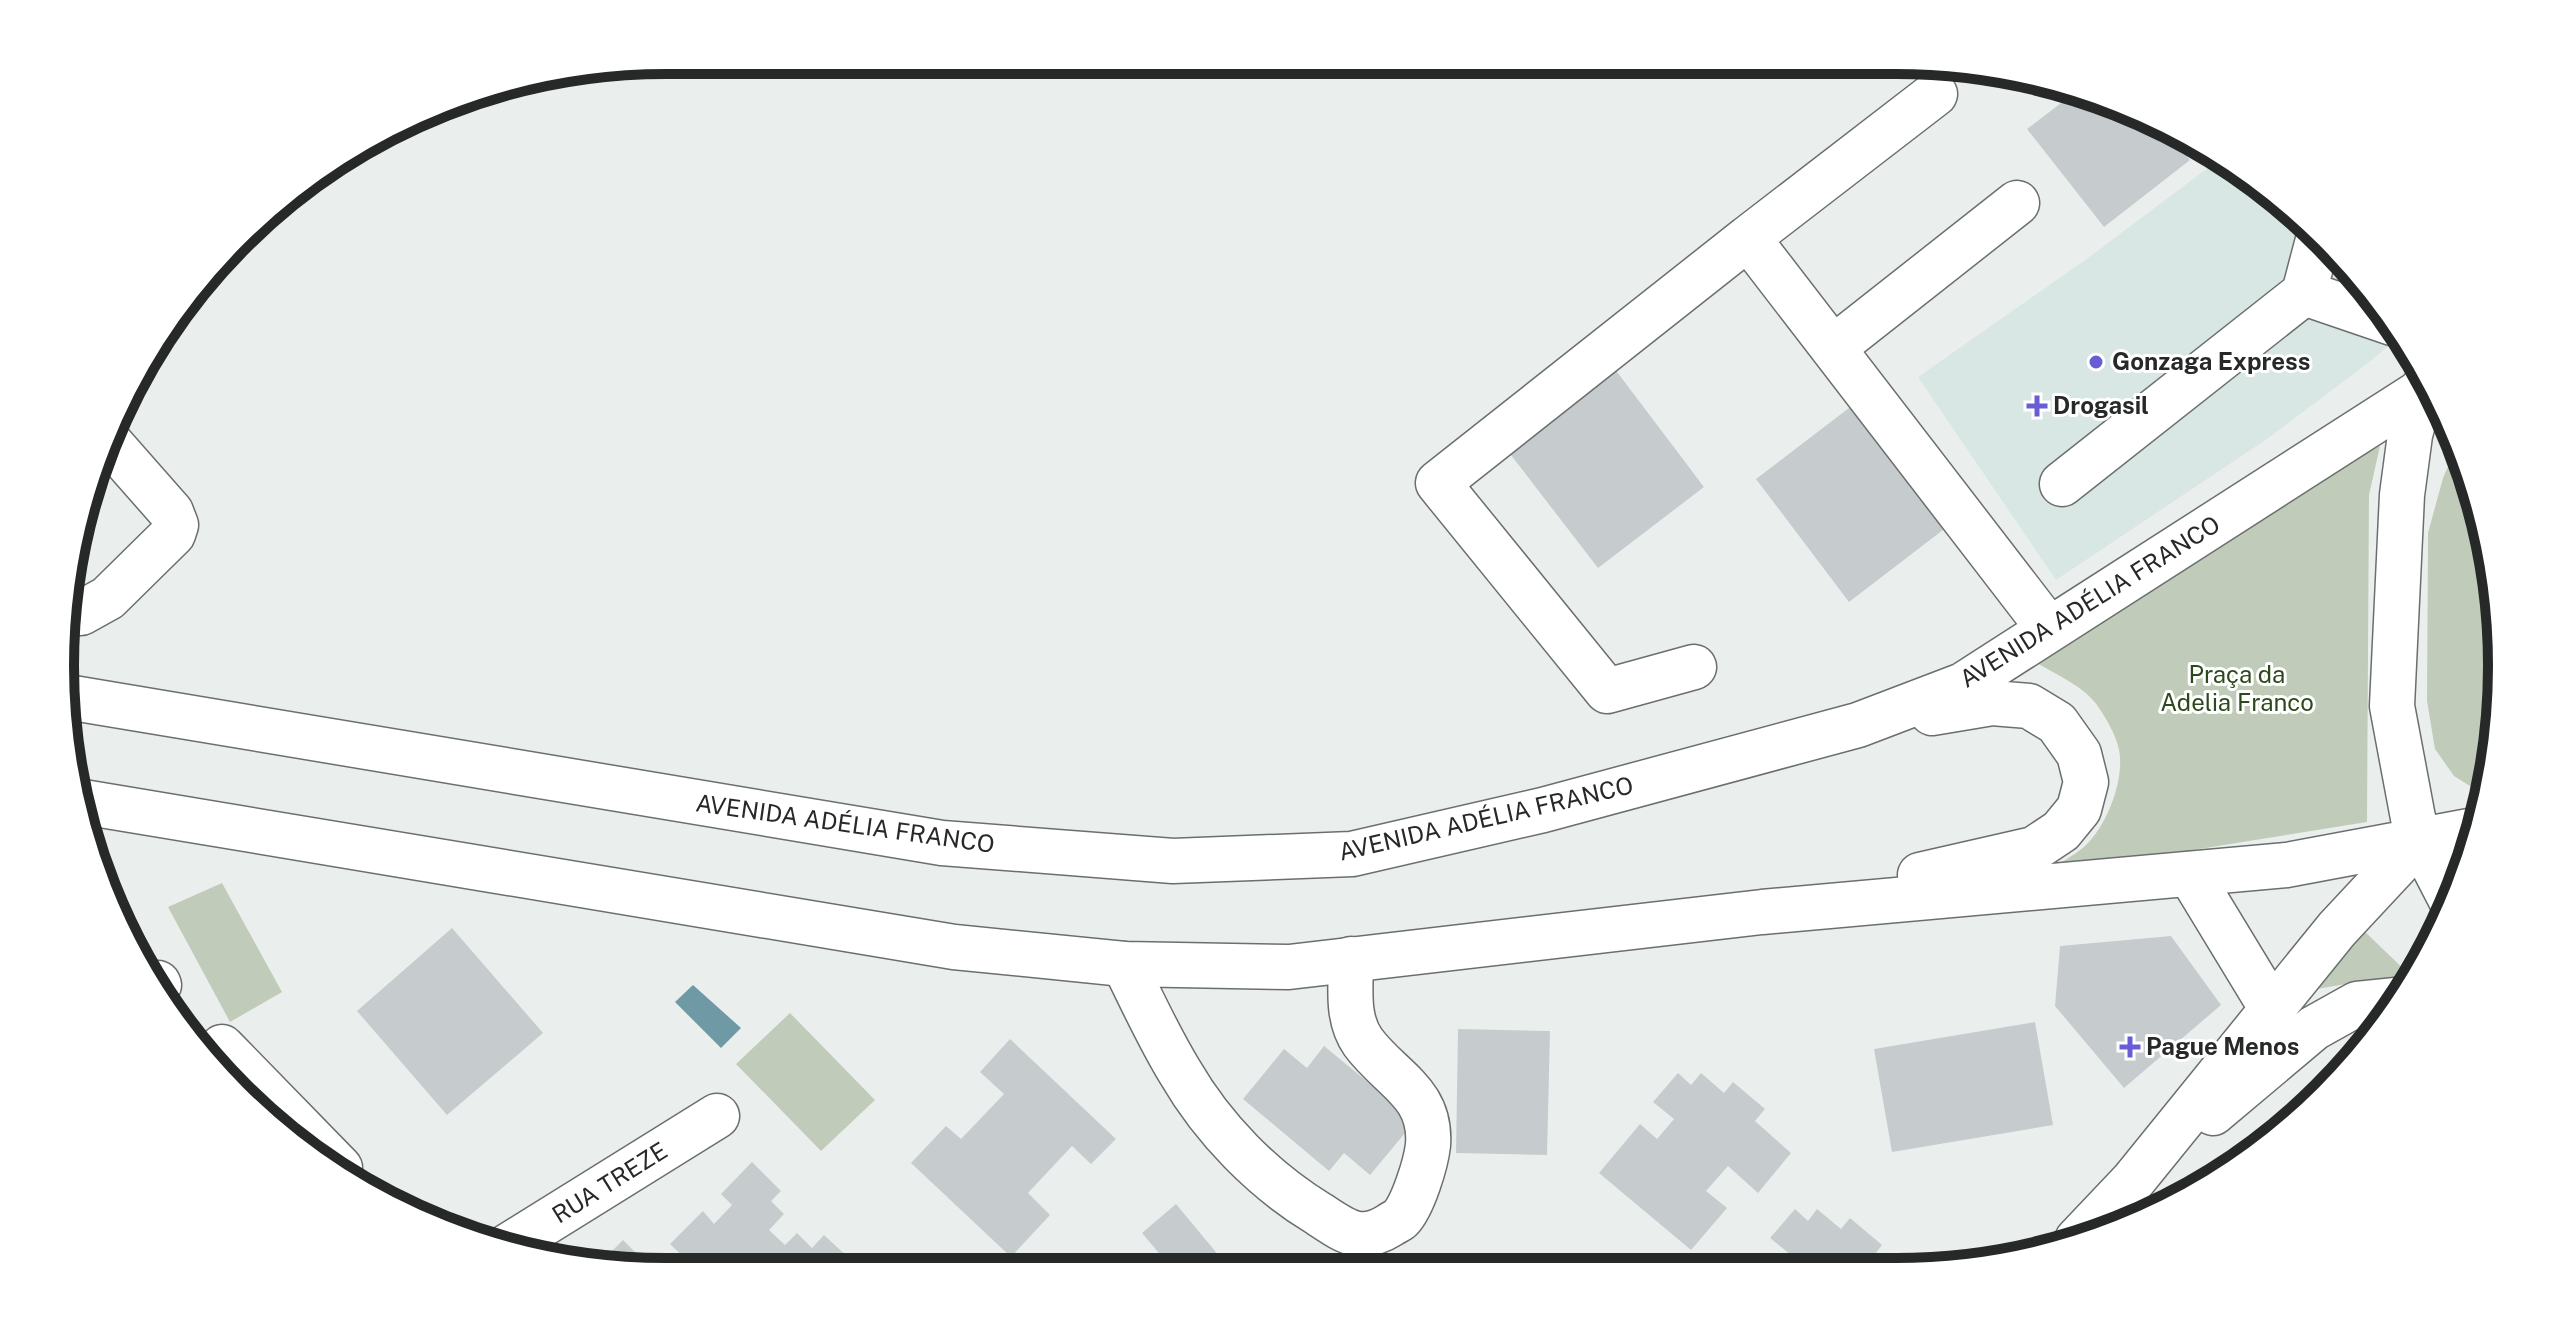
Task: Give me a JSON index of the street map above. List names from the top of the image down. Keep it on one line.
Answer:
{"streets":{"main road":["AVENIDA ADÉLIA FRANCO","RUA TREZE"]},"parks":["Praça da Adelia Franco"],"places":{"other":["Gonzaga Express"],"health":["Drogasil","Pague Menos"]}}
